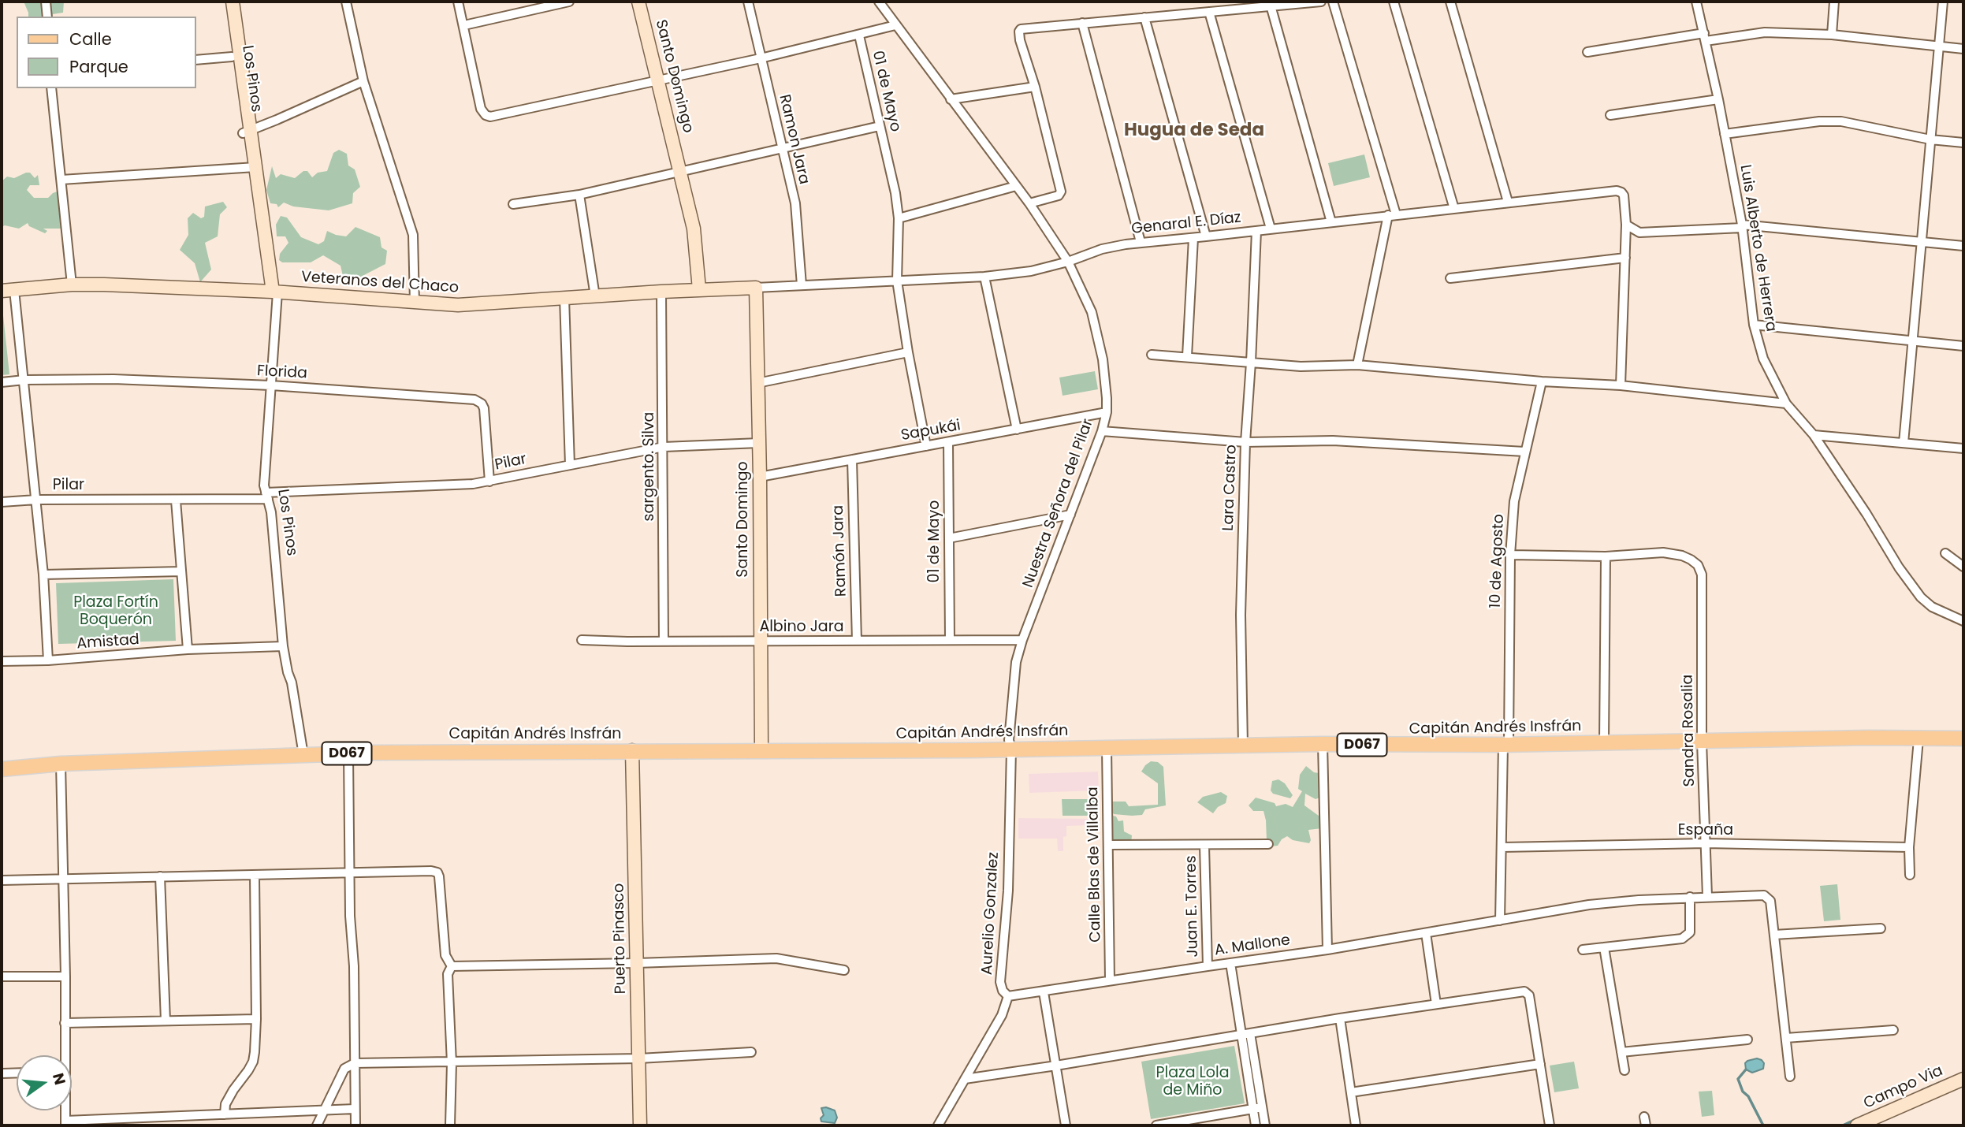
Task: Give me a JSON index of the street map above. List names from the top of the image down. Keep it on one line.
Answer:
{"streets":{"main road":["Capitán Andrés Insfrán","D067"],"street":["Santo Domingo","Los Pinos","01 de Mayo","Ramon Jara","Genaral E. Díaz","Luis Alberto de Herrera","Veteranos del Chaco","Florida","Sapukái","Pilar","sargento. Silva","Lara Castro","Nuestra Señora del Pilar","Ramón Jara","10 de Agosto","Albino Jara","Amistad","Sandra Rosalia","España","Calle Blas de Villalba","Juan E. Torres","Aurelio Gonzalez","Puerto Pinasco","A. Mallone","Campo Via"]},"crossings":[["Santo Domingo","Genaral E. Díaz"],["Santo Domingo","Veteranos del Chaco"],["Santo Domingo","Sapukái"],["Santo Domingo","Pilar"],["Santo Domingo","Albino Jara"],["Santo Domingo","Capitán Andrés Insfrán"],["Los Pinos","Veteranos del Chaco"],["Los Pinos","Florida"],["Los Pinos","Pilar"],["Los Pinos","Amistad"],["Los Pinos","Capitán Andrés Insfrán"],["01 de Mayo","Genaral E. Díaz"],["01 de Mayo","Sapukái"],["01 de Mayo","Albino Jara"],["Ramon Jara","Genaral E. Díaz"],["Genaral E. Díaz","Veteranos del Chaco"],["Genaral E. Díaz","Lara Castro"],["Genaral E. Díaz","Nuestra Señora del Pilar"],["Veteranos del Chaco","sargento. Silva"],["Florida","Pilar"],["Sapukái","Nuestra Señora del Pilar"],["Sapukái","Ramón Jara"],["Pilar","sargento. Silva"],["sargento. Silva","Albino Jara"],["Lara Castro","Capitán Andrés Insfrán"],["Nuestra Señora del Pilar","Albino Jara"],["Nuestra Señora del Pilar","Capitán Andrés Insfrán"],["Nuestra Señora del Pilar","Aurelio Gonzalez"],["Ramón Jara","Albino Jara"],["10 de Agosto","Capitán Andrés Insfrán"],["10 de Agosto","España"],["10 de Agosto","A. Mallone"],["Capitán Andrés Insfrán","Sandra Rosalia"],["Capitán Andrés Insfrán","Calle Blas de Villalba"],["Capitán Andrés Insfrán","Aurelio Gonzalez"],["Capitán Andrés Insfrán","Puerto Pinasco"],["Sandra Rosalia","España"],["Sandra Rosalia","A. Mallone"],["Calle Blas de Villalba","A. Mallone"],["Juan E. Torres","A. Mallone"],["Aurelio Gonzalez","A. Mallone"]],"districts":["Hugua de Seda"],"parks":["Plaza Fortín Boquerón","Plaza Lola de Miño"],"legend":["Calle","Parque"],"north":"right"}
